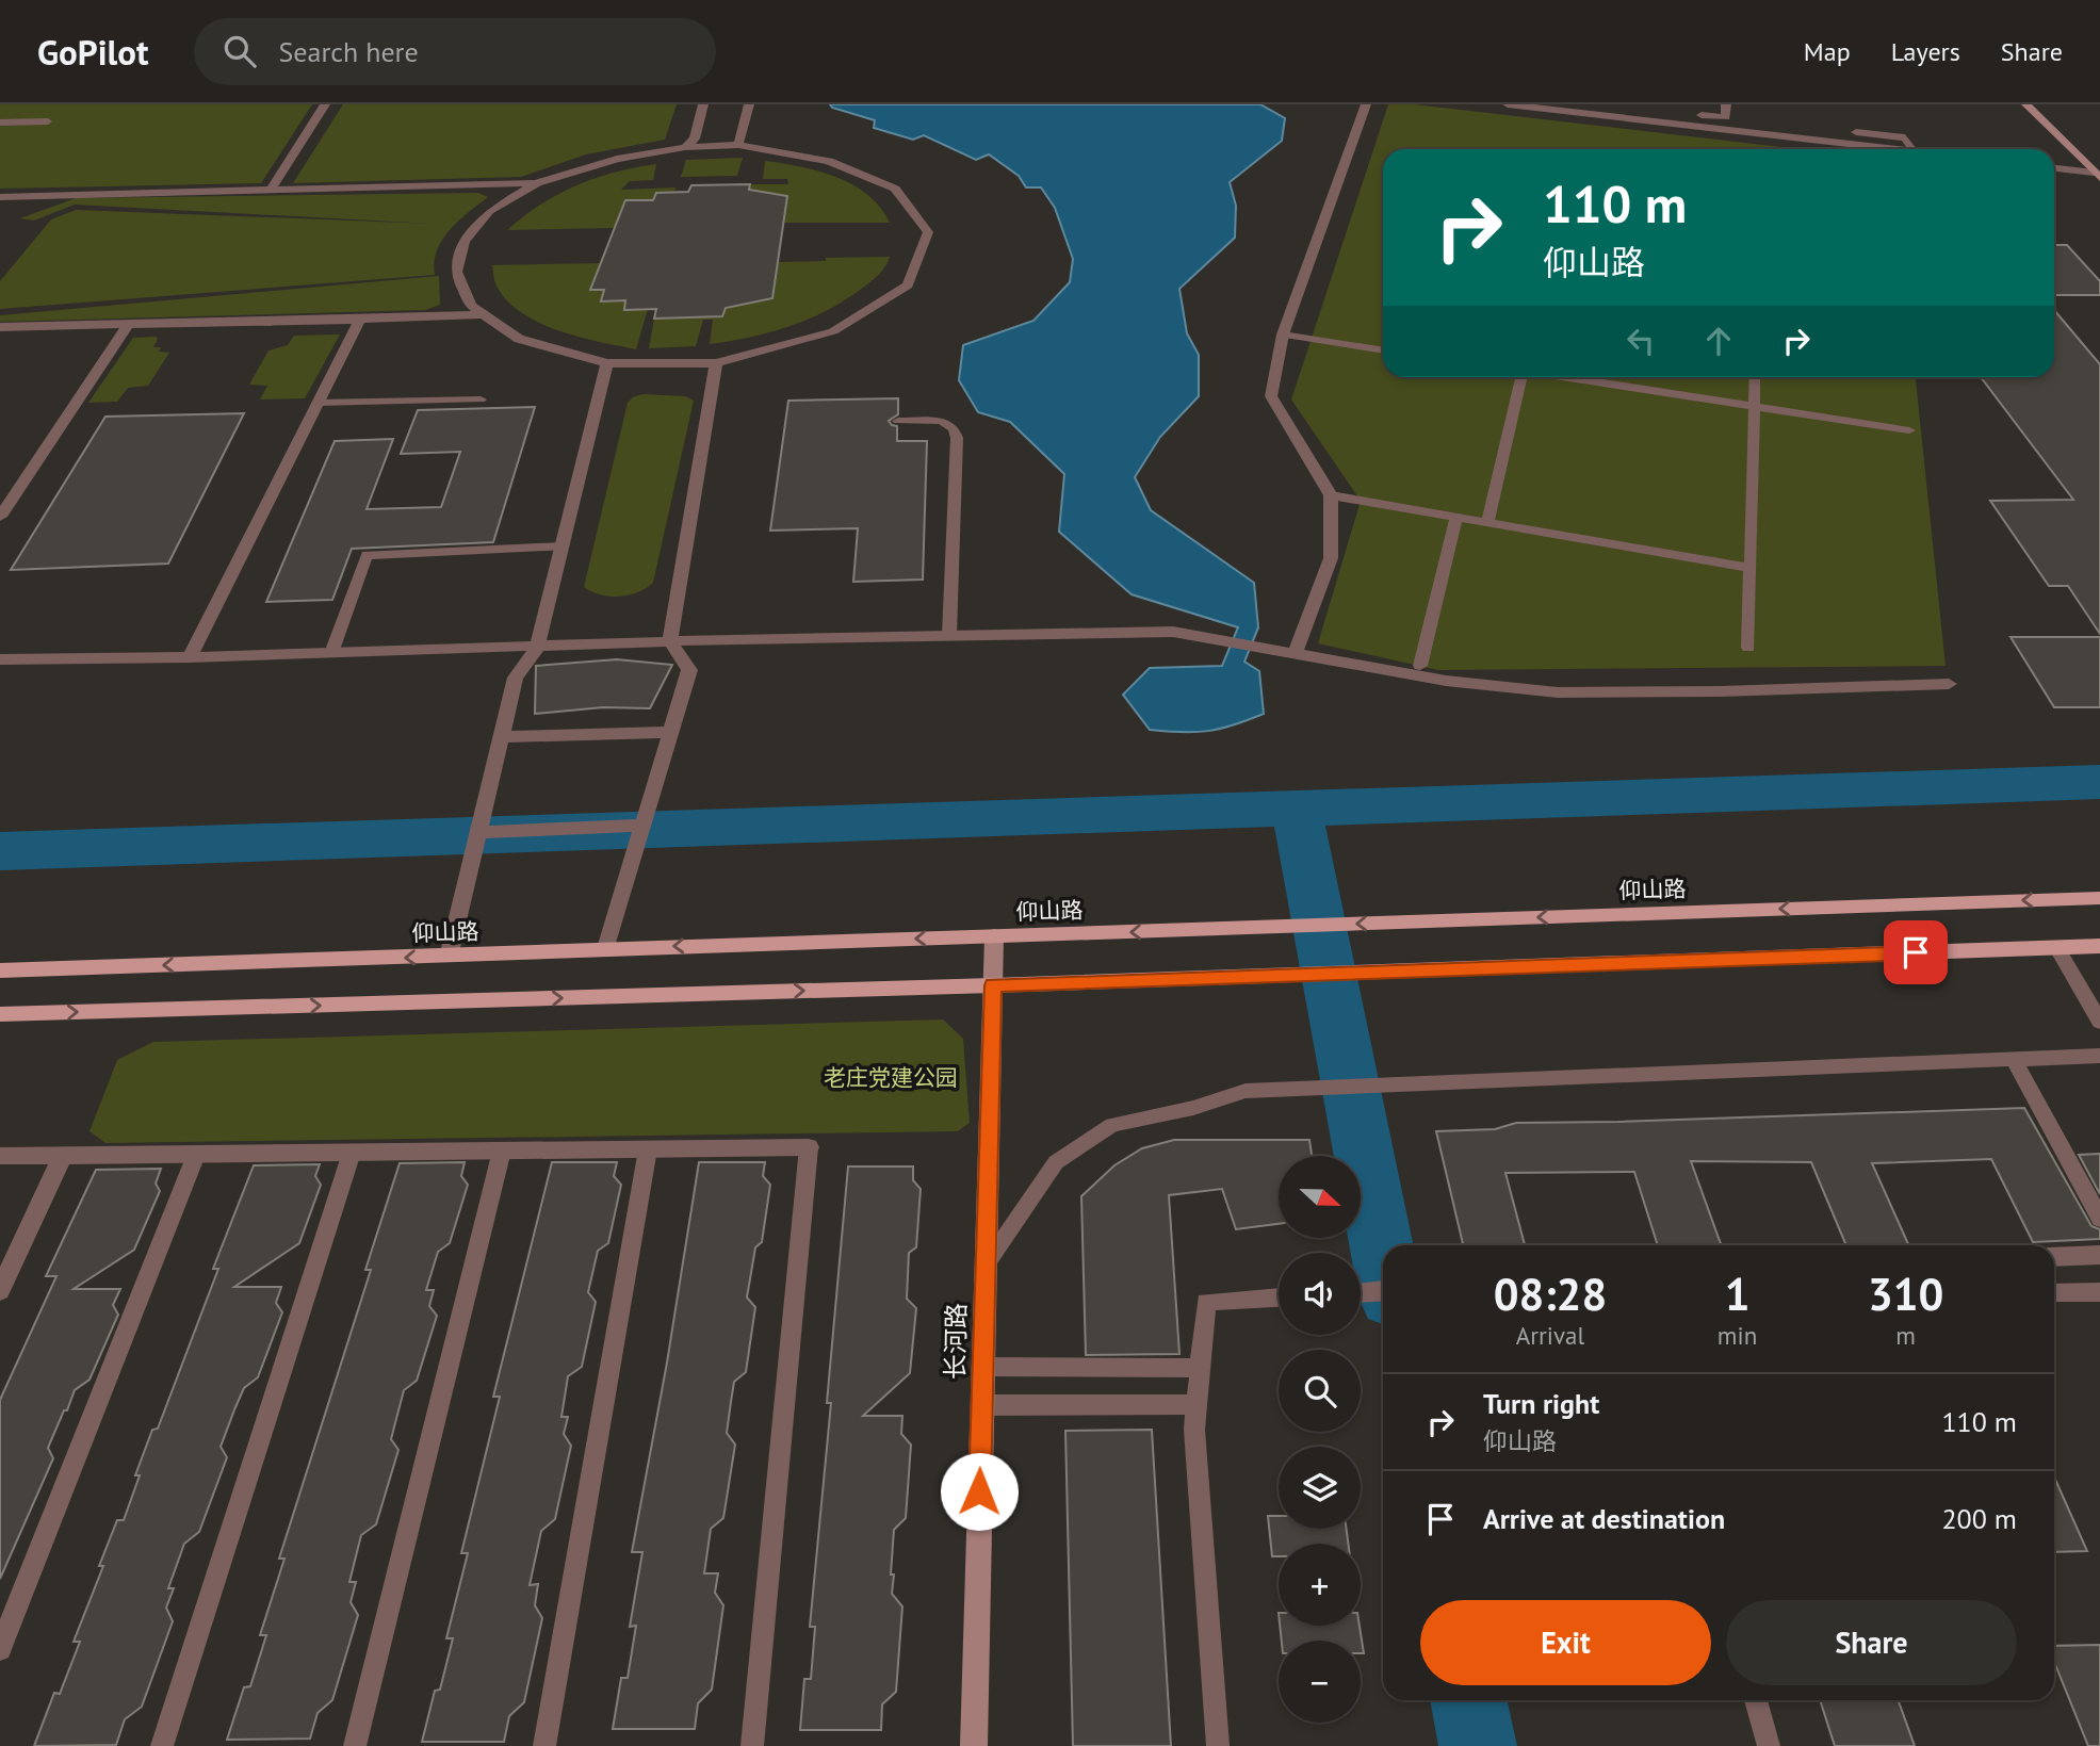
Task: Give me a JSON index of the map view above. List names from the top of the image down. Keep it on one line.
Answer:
{"streets":{"main road":["仰山路"],"street":["长河路"]},"crossings":[["仰山路","长河路"]],"parks":["老庄党建公园"],"north":"right","page":{"header":"GoPilot","search":"Search here","nav":["Map","Layers","Share"],"turn":["110 m","仰山路"],"map_buttons":["+","−"],"eta":["08:28","Arrival","1","min","310","m"],"list":[{"name":"Turn right","note":"仰山路","value":"110 m"},{"name":"Arrive at destination","value":"200 m"}],"buttons":["Exit","Share"]}}
